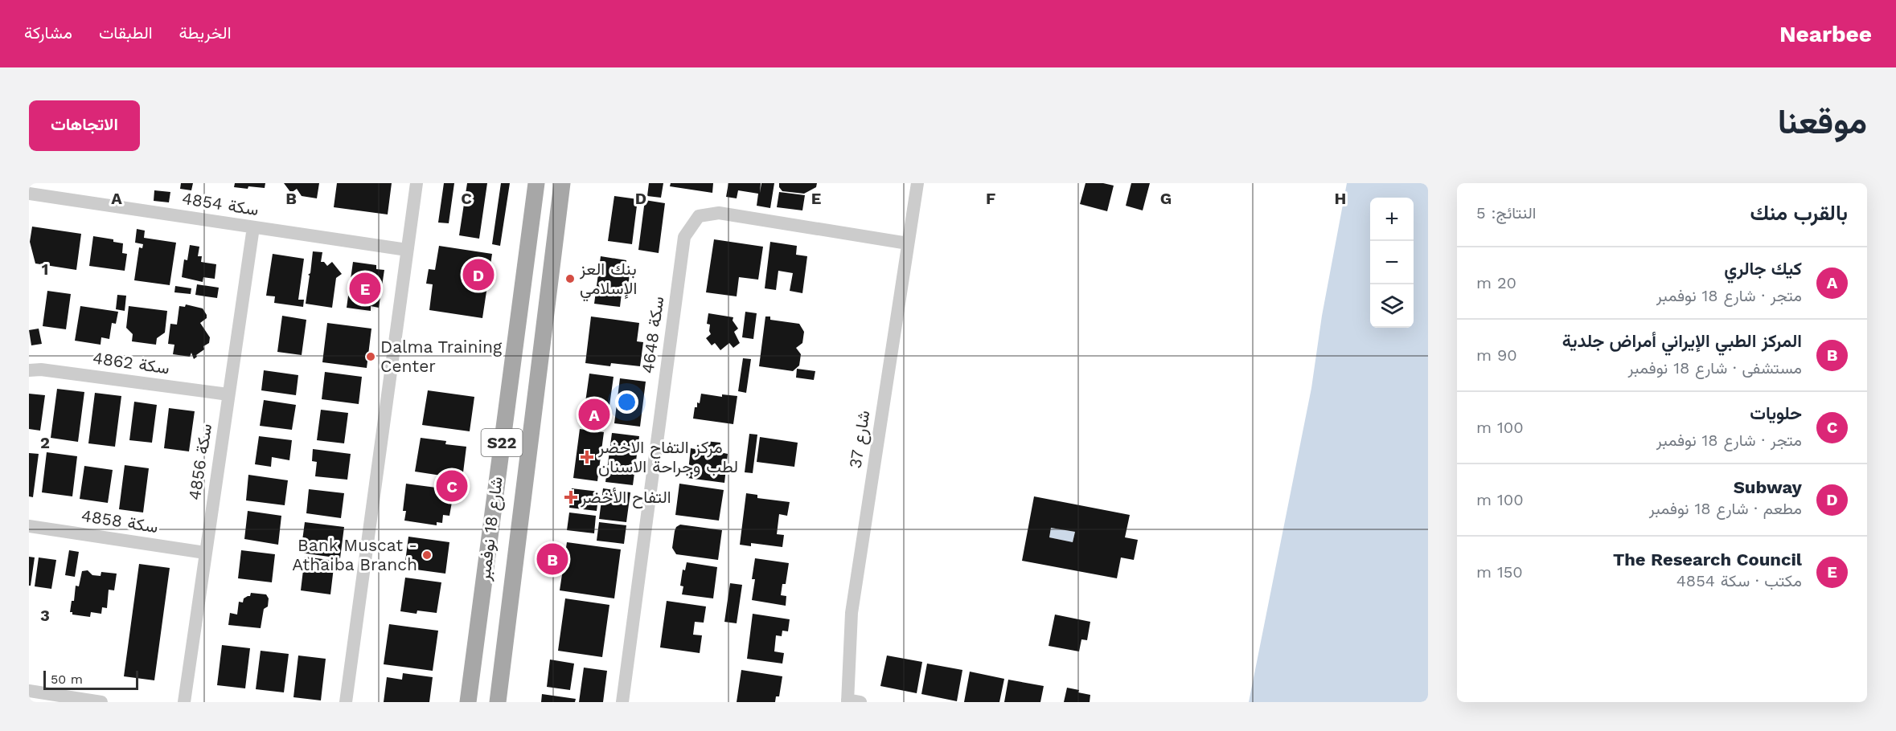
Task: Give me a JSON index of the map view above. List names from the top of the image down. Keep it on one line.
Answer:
{"streets":{"main road":["S22","شارع 18 نوفمبر"],"street":["سكة 4854","سكة 4648","سكة 4862","شارع 37","سكة 4856","سكة 4858"]},"crossings":[["سكة 4854","سكة 4856"],["سكة 4648","شارع 37"],["سكة 4862","سكة 4856"],["سكة 4856","سكة 4858"]],"places":{"other":["بنك العز الإسلامي","Dalma Training Center","Bank Muscat - Athaiba Branch"],"health":["مركز التفاح الاخضر لطب وجراحة الاسنان","التفاح الأخضر"]},"scale_bar":"50 m","page":{"header":"Nearbee","nav":["الخريطة","الطبقات","مشاركة"],"title":"موقعنا","buttons":"الاتجاهات","heading":["بالقرب منك","النتائج: 5"],"map_buttons":["+","−"],"list":[{"mark":"A","name":"كيك جالري","note":"متجر · شارع 18 نوفمبر","value":"20 m"},{"mark":"B","name":"المركز الطبي الإيراني أمراض جلدية","note":"مستشفى · شارع 18 نوفمبر","value":"90 m"},{"mark":"C","name":"حلويات","note":"متجر · شارع 18 نوفمبر","value":"100 m"},{"mark":"D","name":"Subway","note":"مطعم · شارع 18 نوفمبر","value":"100 m"},{"mark":"E","name":"The Research Council","note":"مكتب · سكة 4854","value":"150 m"}],"pins":["D","E","A","C","B"],"scale":"50 m"},"grid":{"columns":["A","B","C","D","E","F","G","H"],"rows":["1","2","3"]}}
